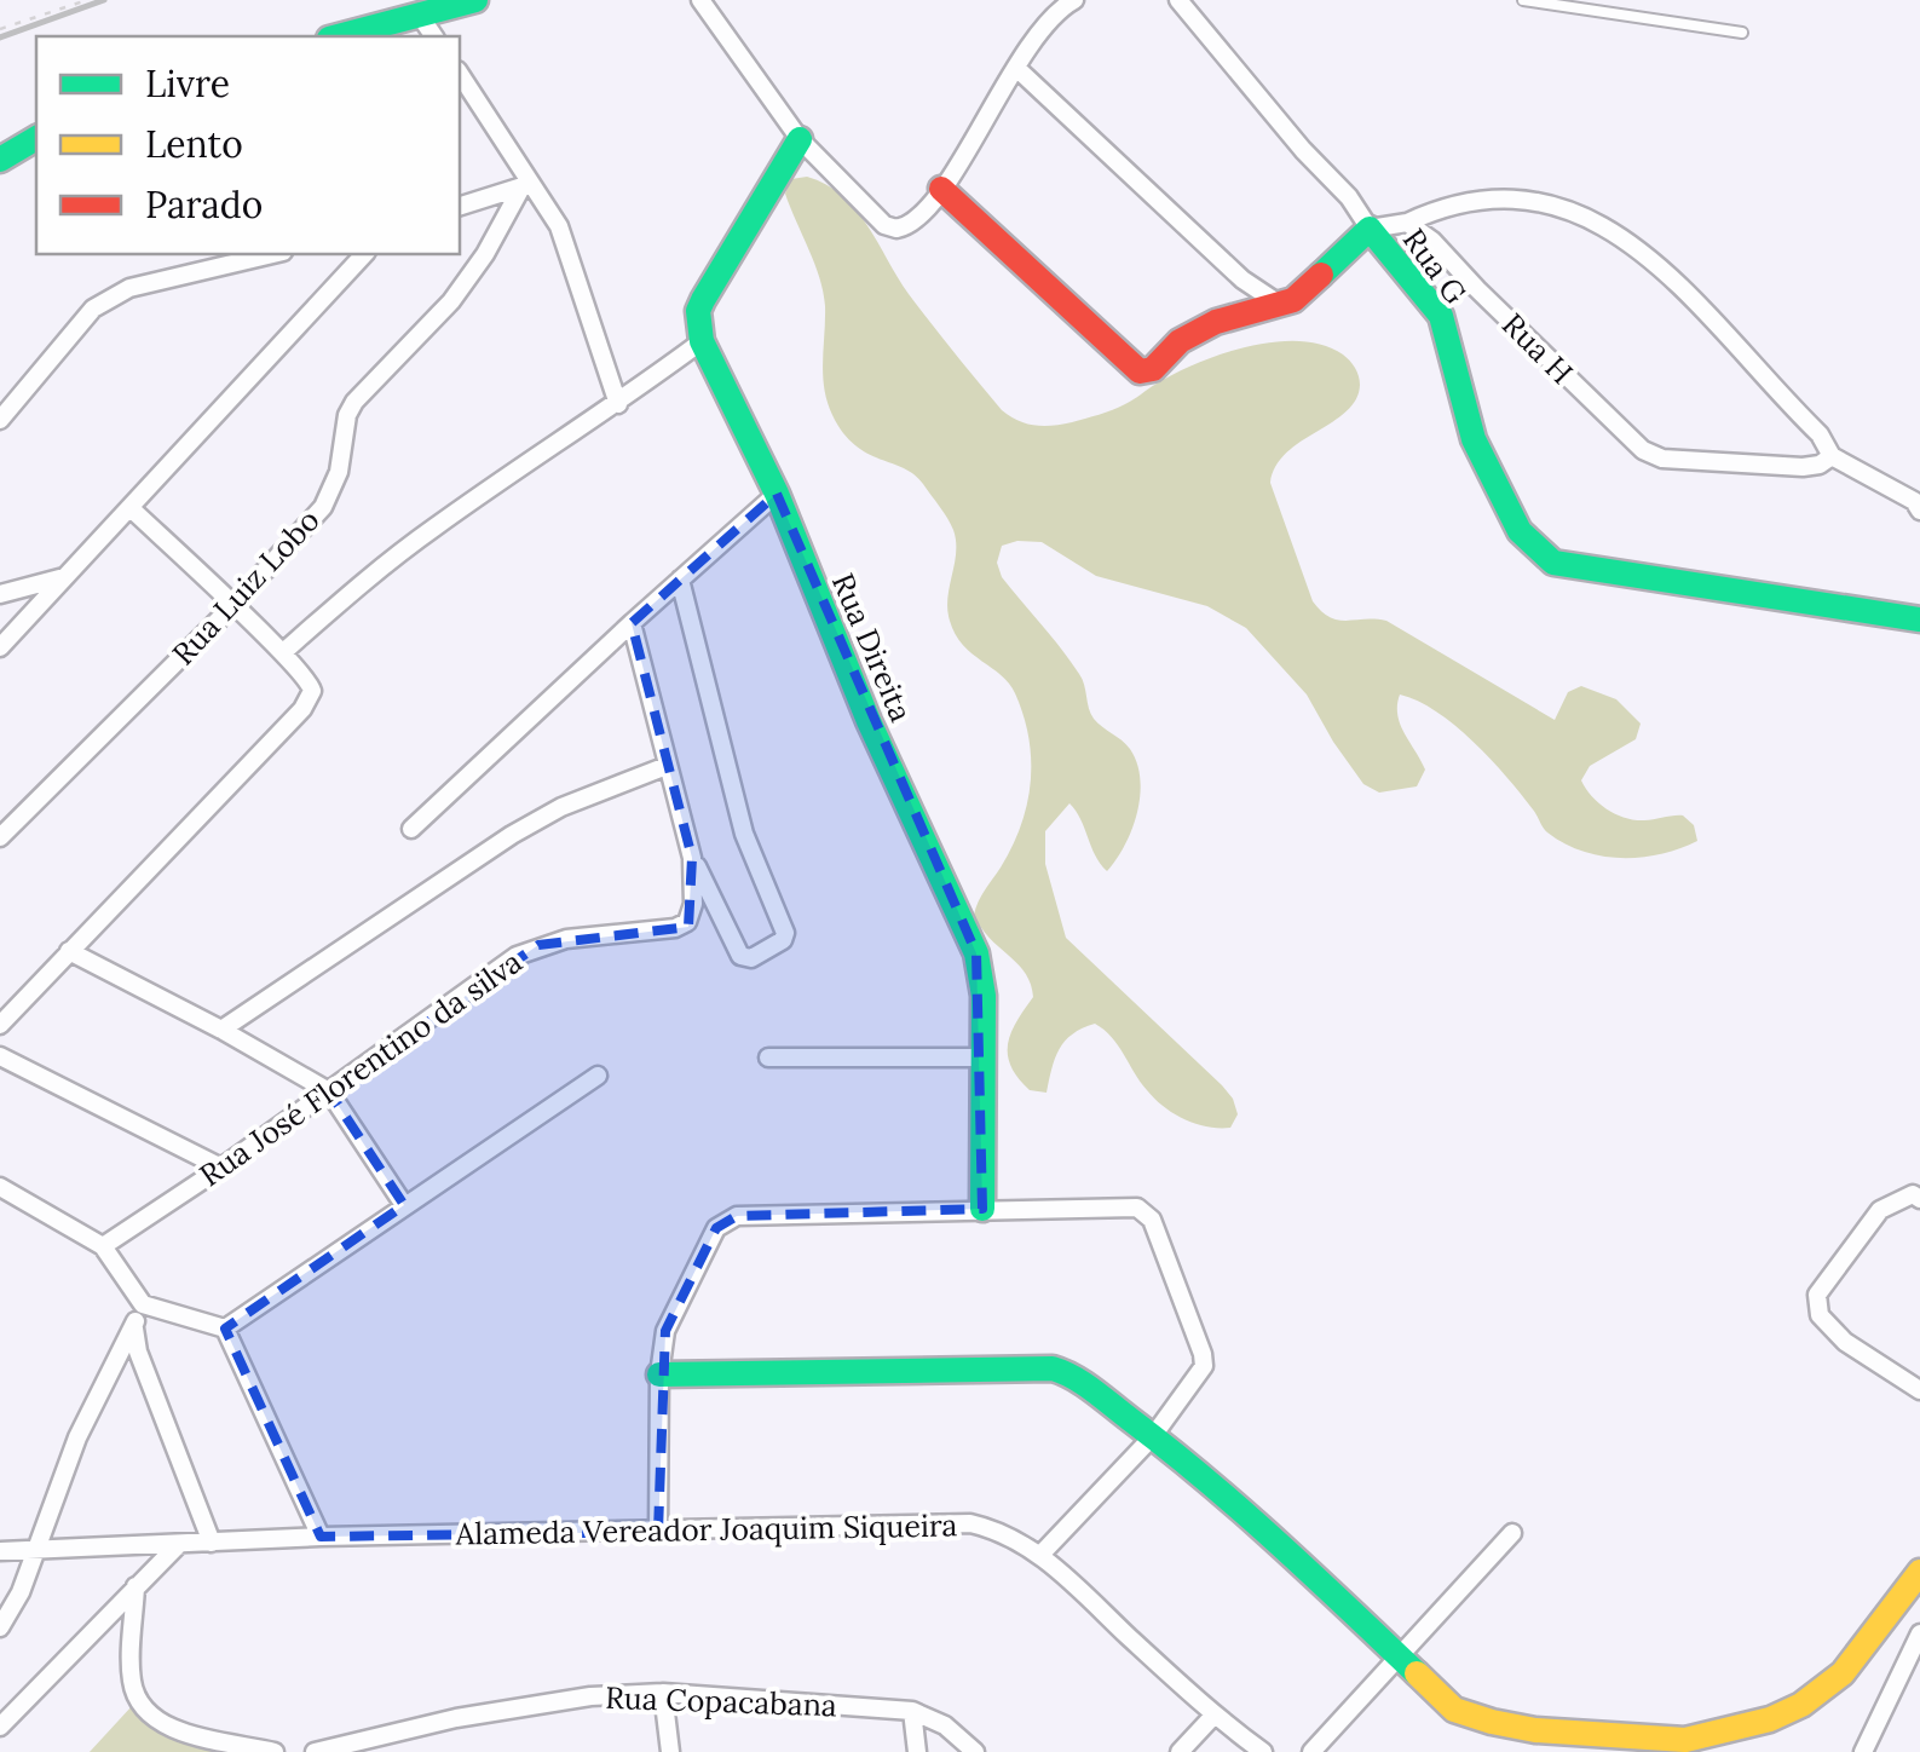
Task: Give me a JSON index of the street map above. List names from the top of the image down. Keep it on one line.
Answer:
{"streets":{"street":["Rua G","Rua H","Rua Luiz Lobo","Rua Direita","Rua José Florentino da silva","Alameda Vereador Joaquim Siqueira","Rua Copacabana"]},"legend":["Livre","Lento","Parado"]}
